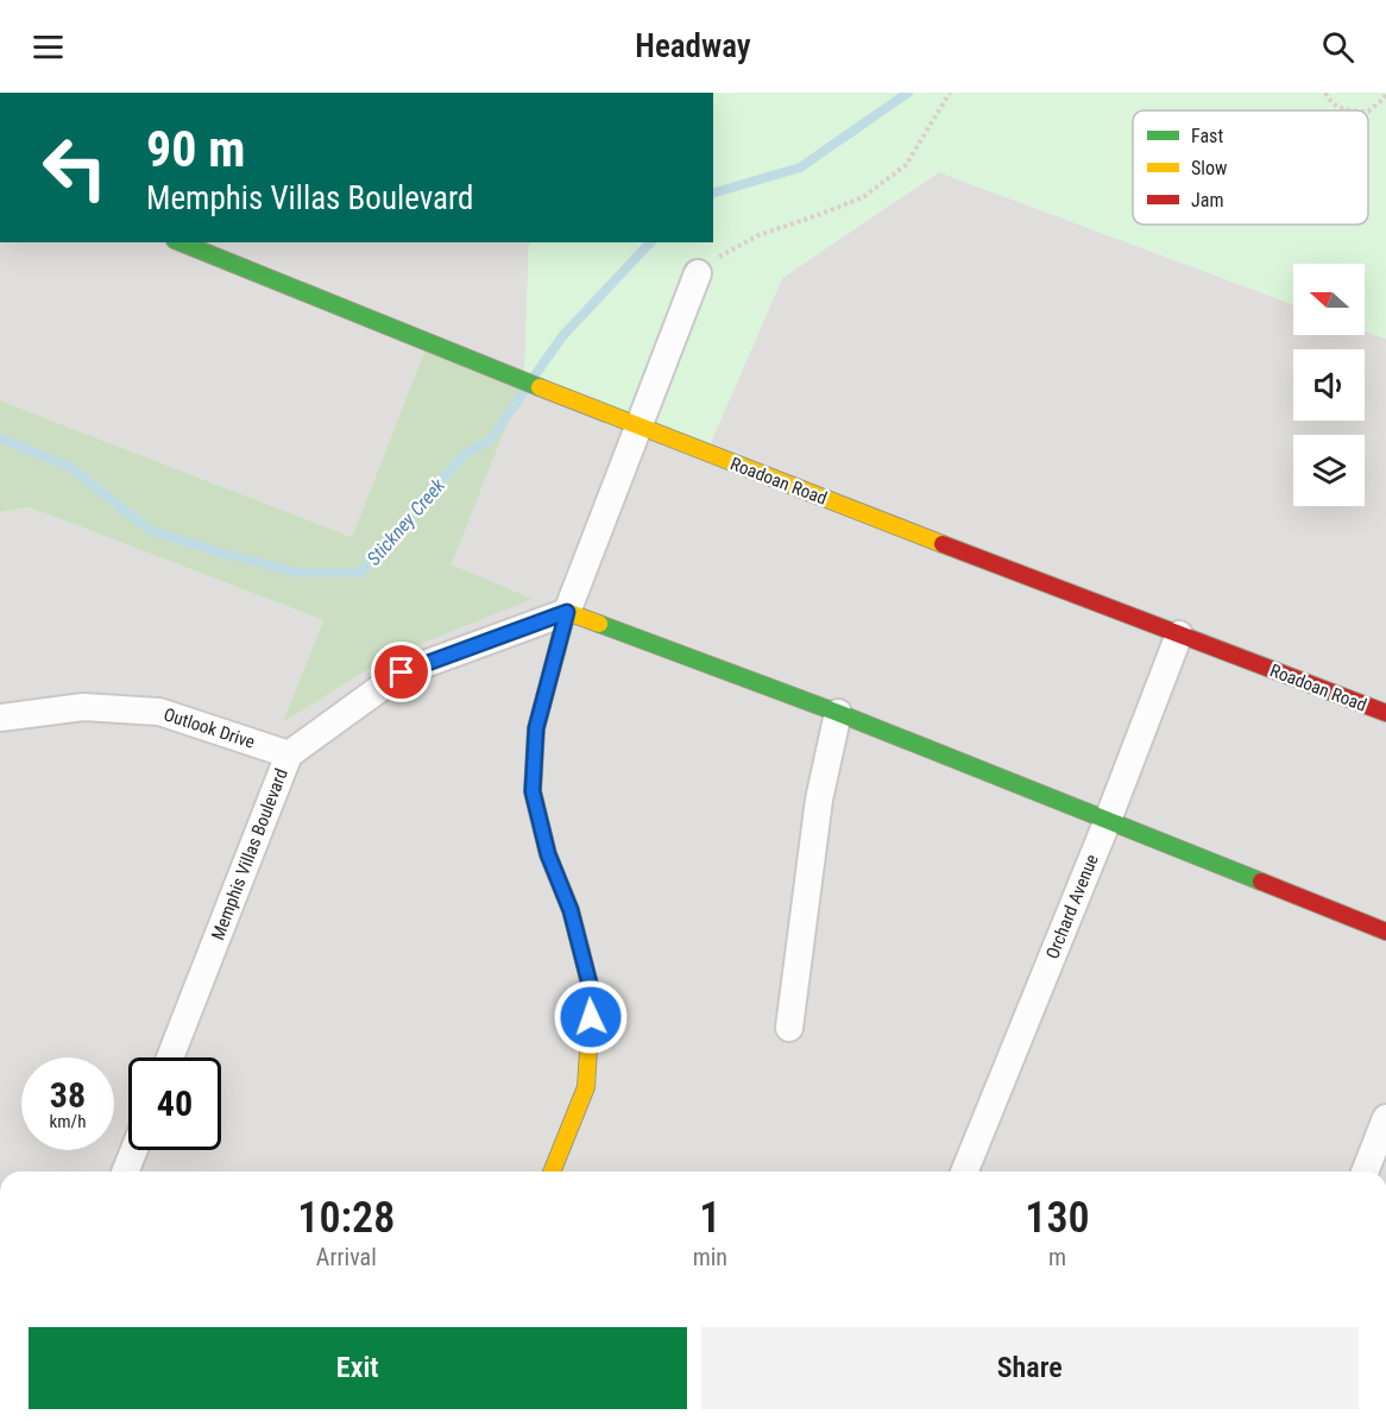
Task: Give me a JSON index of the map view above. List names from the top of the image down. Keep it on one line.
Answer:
{"streets":{"street":["Roadoan Road","Outlook Drive","Memphis Villas Boulevard","Orchard Avenue"]},"crossings":[["Roadoan Road","Orchard Avenue"],["Outlook Drive","Memphis Villas Boulevard"]],"water":["Stickney Creek"],"legend":["Fast","Slow","Jam"],"north":"left","page":{"header":"Headway","turn":["90 m","Memphis Villas Boulevard"],"speed":"38 km/h","limit":"40","eta":["10:28","Arrival","1","min","130","m"],"buttons":["Exit","Share"]}}
